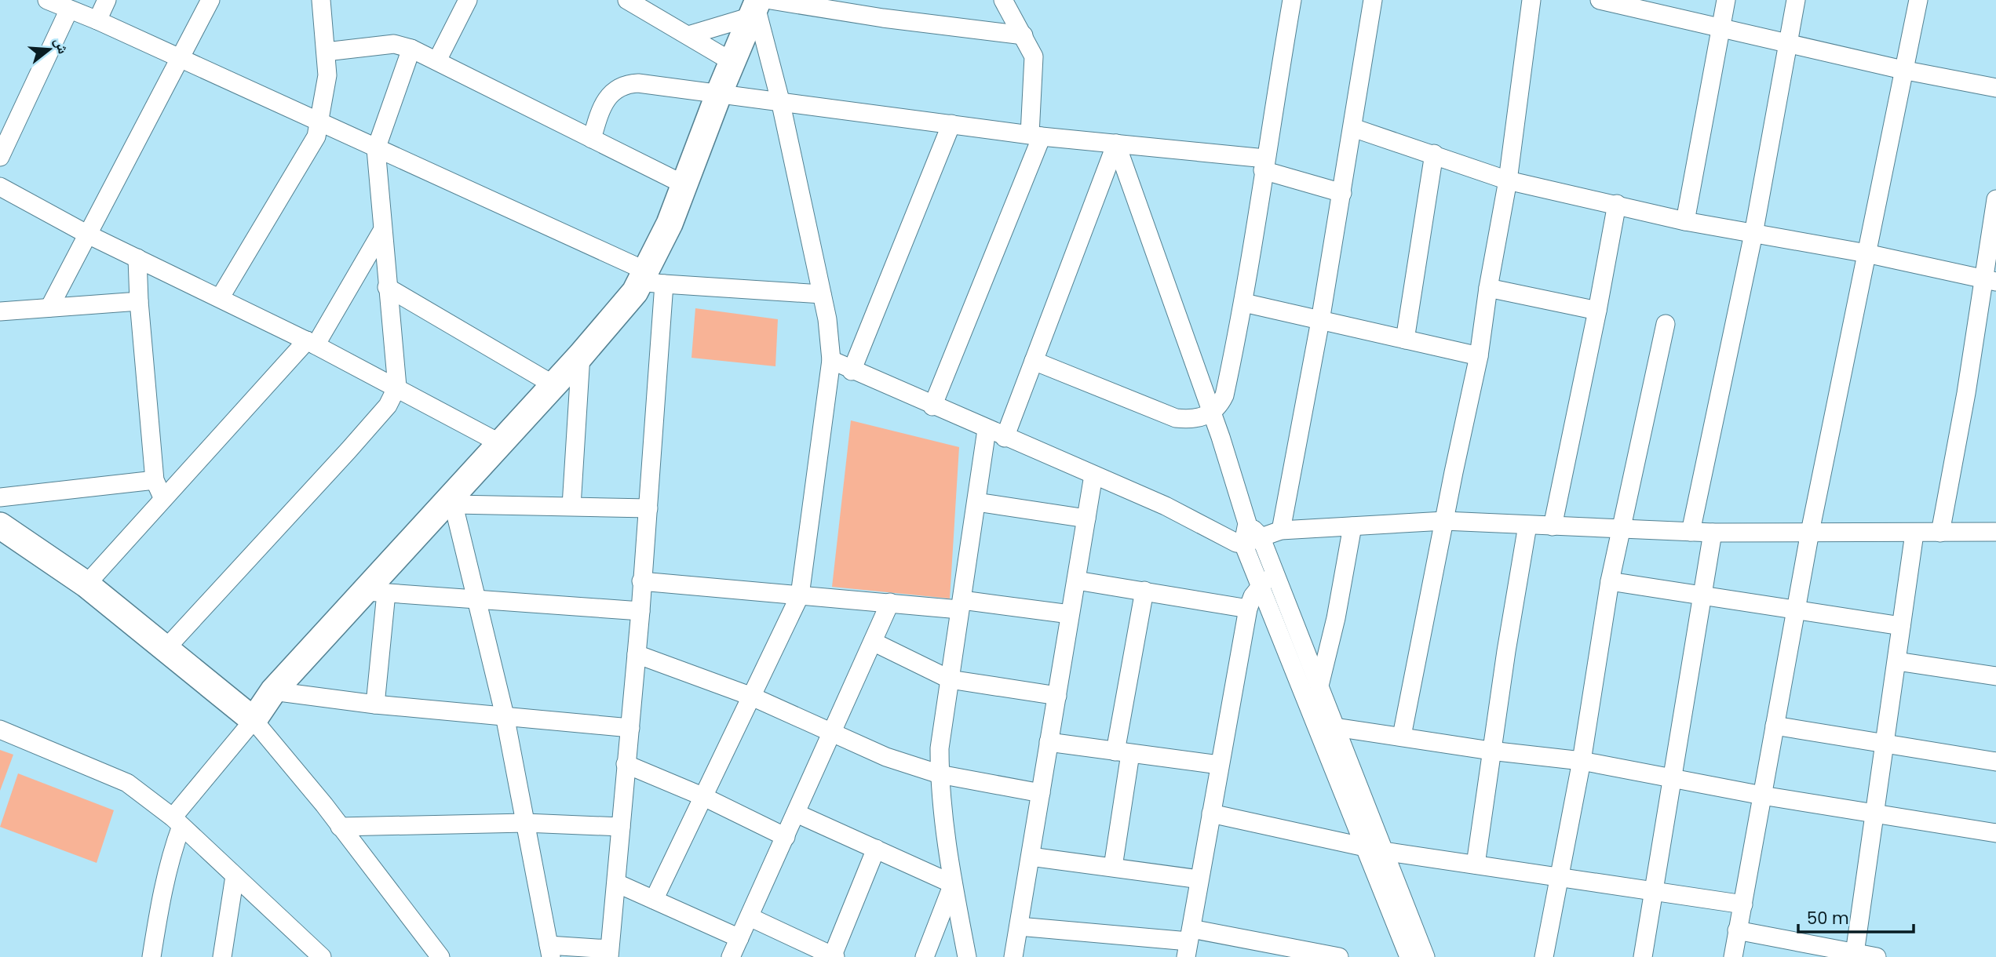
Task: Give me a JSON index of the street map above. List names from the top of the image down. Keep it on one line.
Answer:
{"scale_bar":"50 m","north":"right"}
